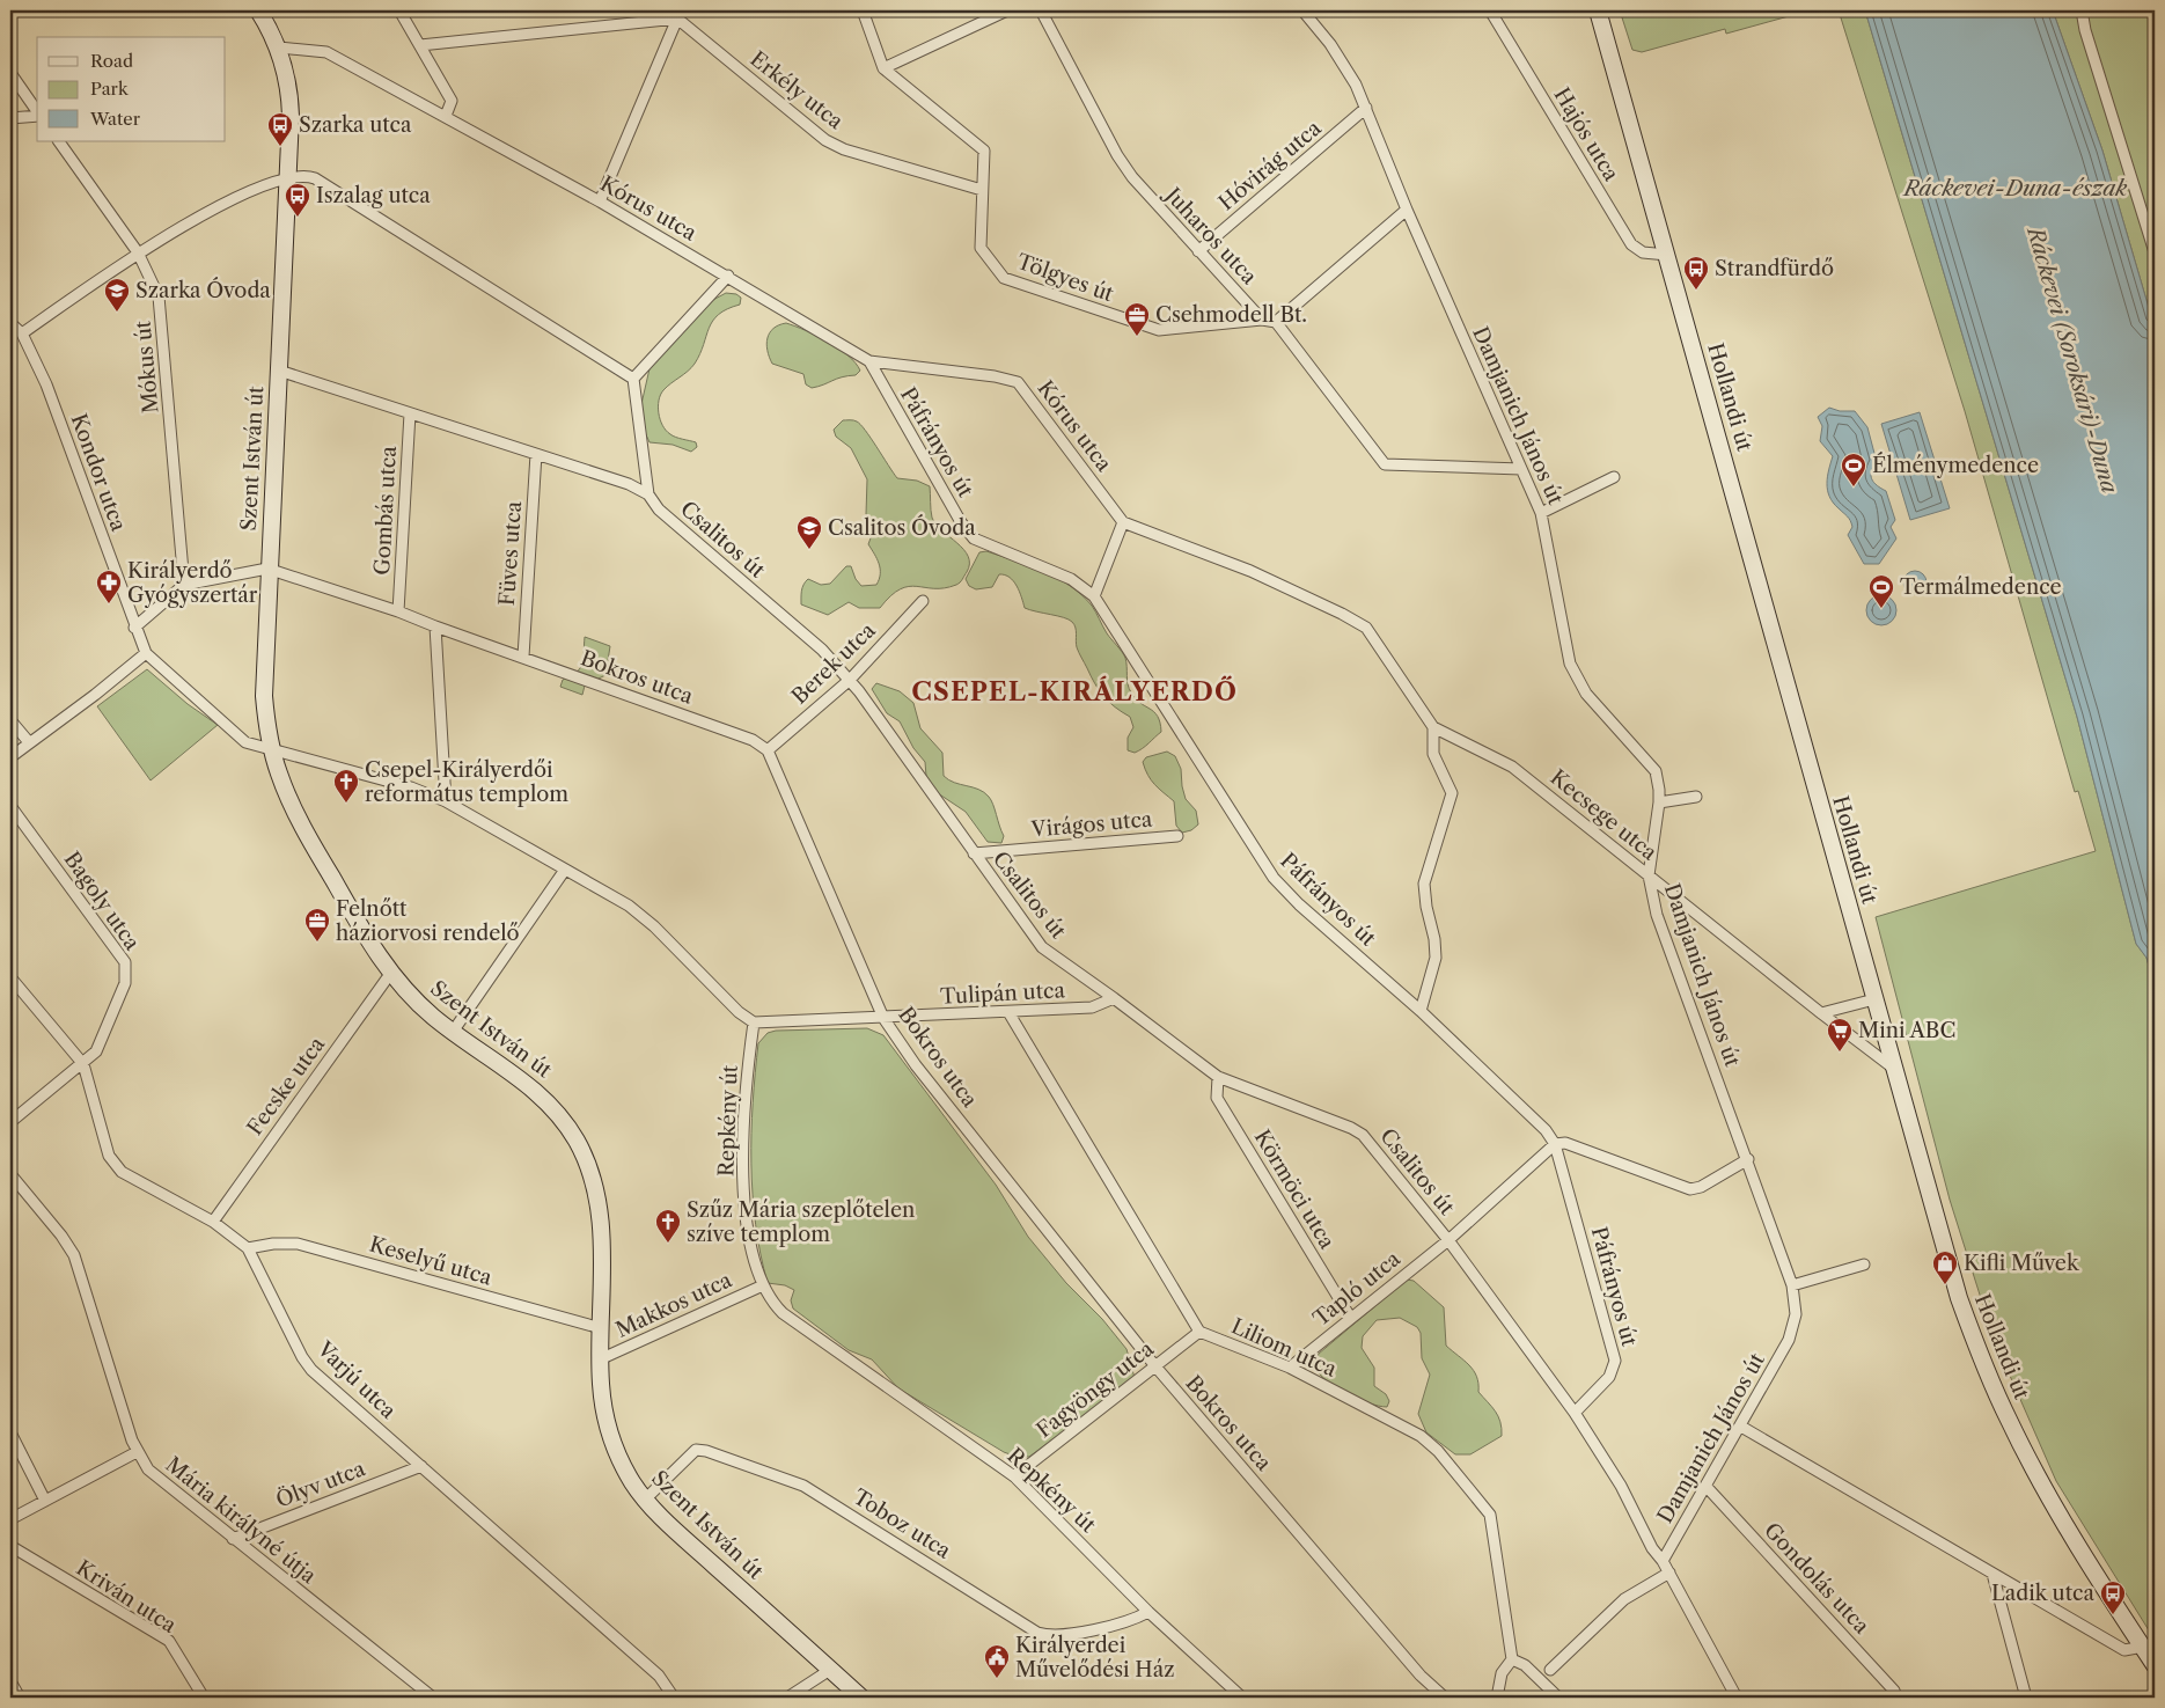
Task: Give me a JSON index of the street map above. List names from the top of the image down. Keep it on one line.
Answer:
{"streets":{"street":["Erkély utca","Hajós utca","Hóvirág utca","Kórus utca","Juharos utca","Tölgyes út","Mókus út","Hollandi út","Damjanich János út","Páfrányos út","Szent István út","Kondor utca","Gombás utca","Csalitos út","Füves utca","Berek utca","Bokros utca","Kecsege utca","Virágos utca","Bagoly utca","Tulipán utca","Fecske utca","Repkény út","Körmöci utca","Keselyű utca","Tapló utca","Makkos utca","Liliom utca","Varjú utca","Fagyöngy utca","Ölyv utca","Mária királyné útja","Toboz utca","Gondolás utca","Kriván utca"]},"crossings":[["Erkély utca","Tölgyes út"],["Hajós utca","Hollandi út"],["Hóvirág utca","Juharos utca"],["Hóvirág utca","Damjanich János út"],["Kórus utca","Páfrányos út"],["Kórus utca","Szent István út"],["Juharos utca","Tölgyes út"],["Hollandi út","Kecsege utca"],["Damjanich János út","Csalitos út"],["Damjanich János út","Kecsege utca"],["Damjanich János út","Gondolás utca"],["Páfrányos út","Csalitos út"],["Páfrányos út","Tapló utca"],["Szent István út","Kondor utca"],["Szent István út","Csalitos út"],["Szent István út","Bokros utca"],["Szent István út","Fecske utca"],["Szent István út","Keselyű utca"],["Szent István út","Makkos utca"],["Szent István út","Toboz utca"],["Gombás utca","Csalitos út"],["Gombás utca","Bokros utca"],["Csalitos út","Füves utca"],["Csalitos út","Berek utca"],["Csalitos út","Virágos utca"],["Csalitos út","Tulipán utca"],["Csalitos út","Körmöci utca"],["Csalitos út","Tapló utca"],["Füves utca","Bokros utca"],["Berek utca","Bokros utca"],["Bokros utca","Tulipán utca"],["Bokros utca","Fagyöngy utca"],["Bagoly utca","Varjú utca"],["Tulipán utca","Repkény út"],["Tulipán utca","Liliom utca"],["Fecske utca","Varjú utca"],["Repkény út","Makkos utca"],["Repkény út","Fagyöngy utca"],["Repkény út","Toboz utca"],["Körmöci utca","Tapló utca"],["Keselyű utca","Varjú utca"],["Tapló utca","Liliom utca"],["Liliom utca","Fagyöngy utca"],["Varjú utca","Ölyv utca"],["Ölyv utca","Mária királyné útja"]],"districts":["CSEPEL-KIRÁLYERDŐ"],"water":["Ráckevei-Duna-észak","Ráckevei (Soroksári)-Duna"],"places":{"bus stop":["Szarka utca","Iszalag utca","Strandfürdő","Ladik utca"],"school or university":["Szarka Óvoda","Csalitos Óvoda"],"office":["Csehmodell Bt.","Felnőtt háziorvosi rendelő"],"sports":["Élménymedence","Termálmedence"],"pharmacy":["Királyerdő Gyógyszertár"],"church":["Csepel-Királyerdői református templom","Szűz Mária szeplőtelen szíve templom"],"supermarket":["Mini ABC"],"shop":["Kifli Művek"],"public building":["Királyerdei Művelődési Ház"]},"legend":["Road","Park","Water"]}
